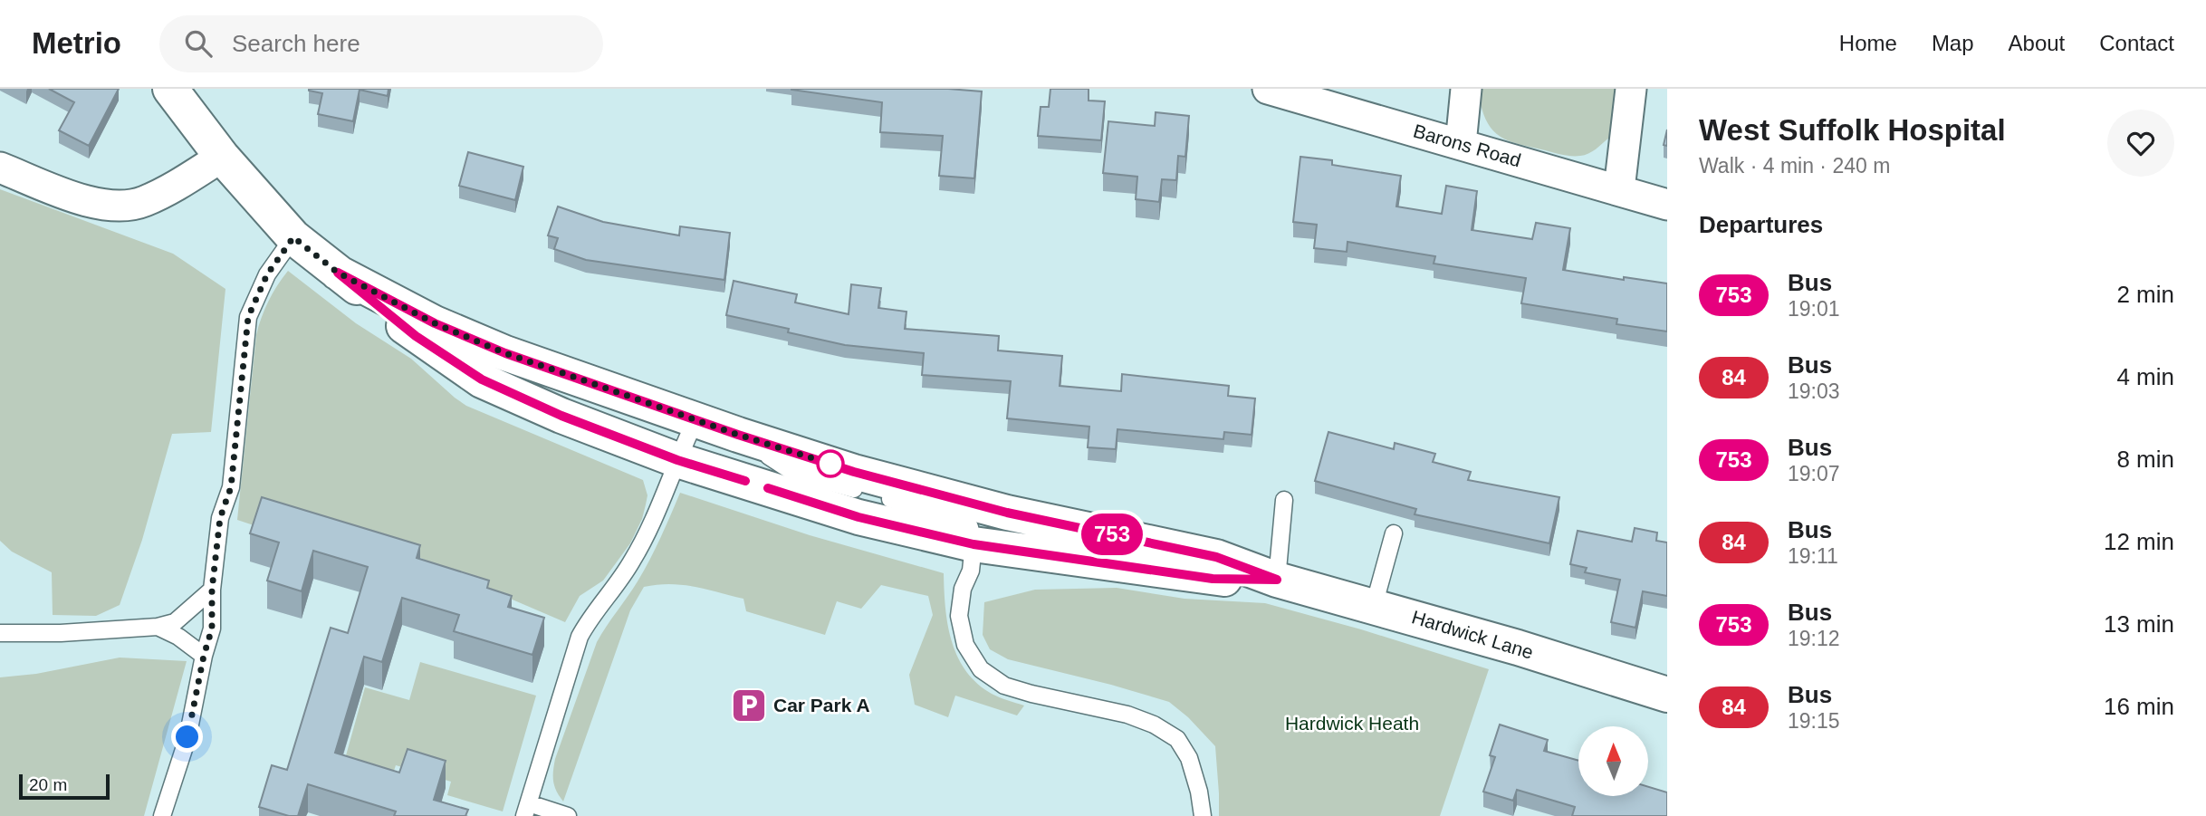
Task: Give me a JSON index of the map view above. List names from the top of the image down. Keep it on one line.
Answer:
{"streets":{"street":["Barons Road","Hardwick Lane"]},"parks":["Hardwick Heath"],"places":{"parking":["Car Park A"]},"lines":["bus line 753"],"scale_bar":"20 m","north":"top","page":{"header":"Metrio","search":"Search here","nav":["Home","Map","About","Contact"],"on_map":"753","heading":[["West Suffolk Hospital","Walk · 4 min · 240 m"],"Departures"],"list":[{"mark":"753","name":"Bus","note":"19:01","value":"2 min"},{"mark":"84","name":"Bus","note":"19:03","value":"4 min"},{"mark":"753","name":"Bus","note":"19:07","value":"8 min"},{"mark":"84","name":"Bus","note":"19:11","value":"12 min"},{"mark":"753","name":"Bus","note":"19:12","value":"13 min"},{"mark":"84","name":"Bus","note":"19:15","value":"16 min"}],"scale":"20 m"}}
